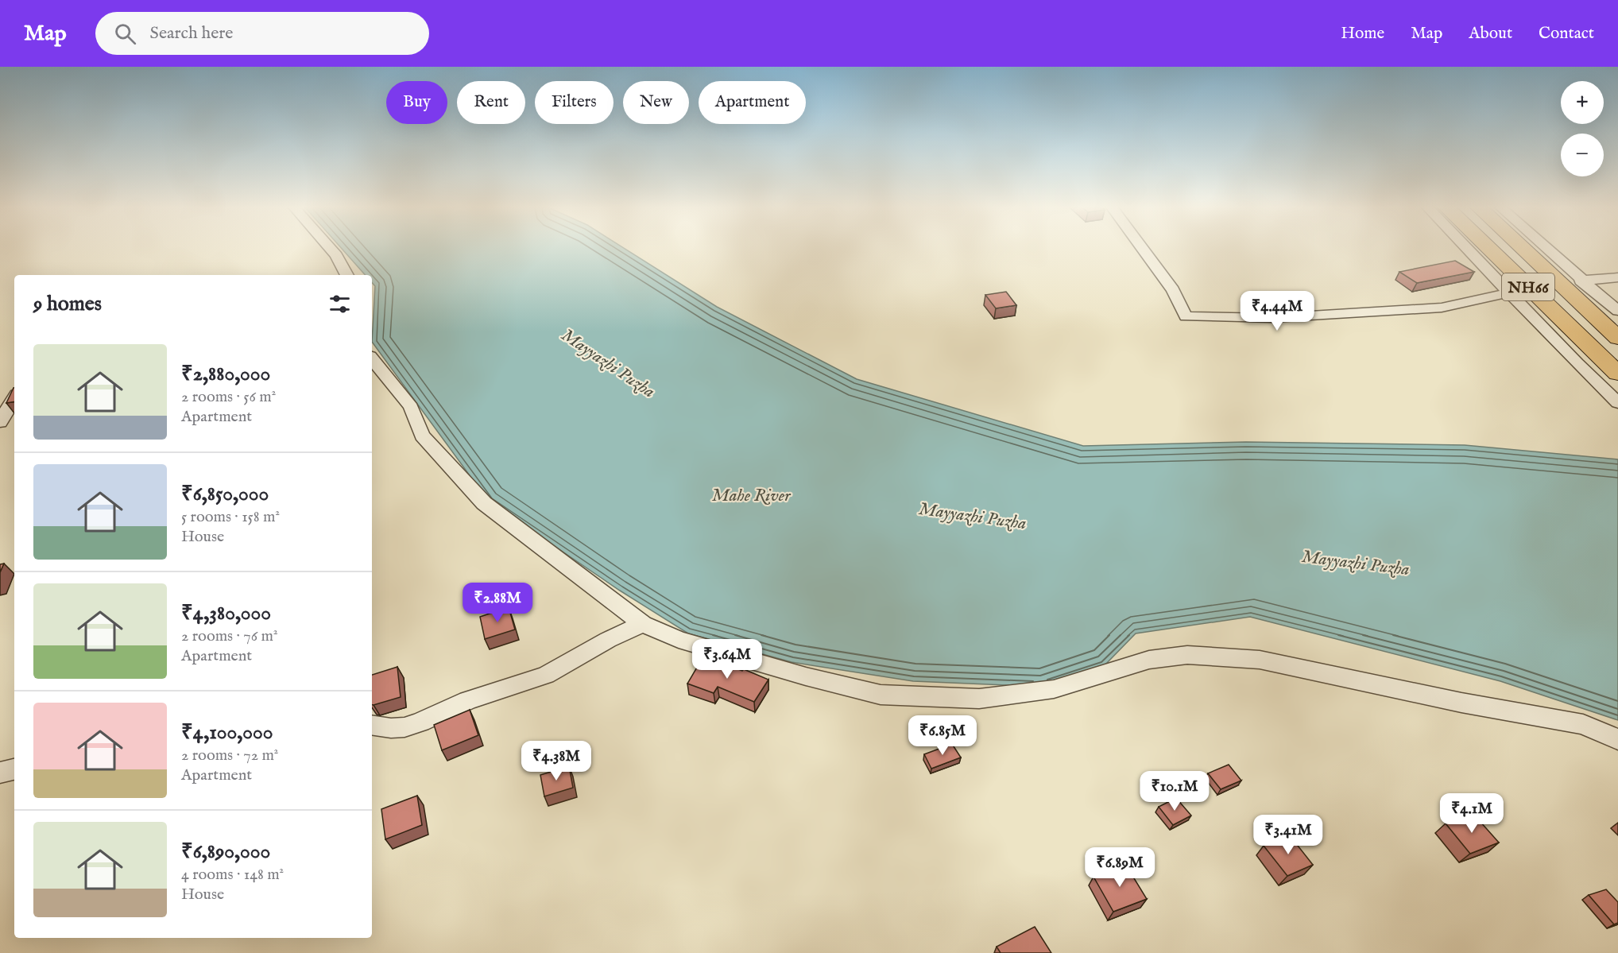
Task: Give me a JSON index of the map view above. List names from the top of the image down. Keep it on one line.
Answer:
{"streets":{"highway":["NH66"]},"water":["Mayyazhi Puzha","Mahe River"],"page":{"header":"Map","search":"Search here","nav":["Home","Map","About","Contact"],"map_buttons":["+","−"],"chip":["Buy","Rent","Filters","New","Apartment"],"heading":"9 homes","price":["₹4.44M","₹2.88M","₹3.64M","₹6.85M","₹4.38M","₹10.1M","₹4.1M","₹3.41M","₹6.89M"],"list":[{"name":"₹2,880,000","note":"2 rooms · 56 m² · Apartment"},{"name":"₹6,850,000","note":"5 rooms · 158 m² · House"},{"name":"₹4,380,000","note":"2 rooms · 76 m² · Apartment"},{"name":"₹4,100,000","note":"2 rooms · 72 m² · Apartment"},{"name":"₹6,890,000","note":"4 rooms · 148 m² · House"}]}}
